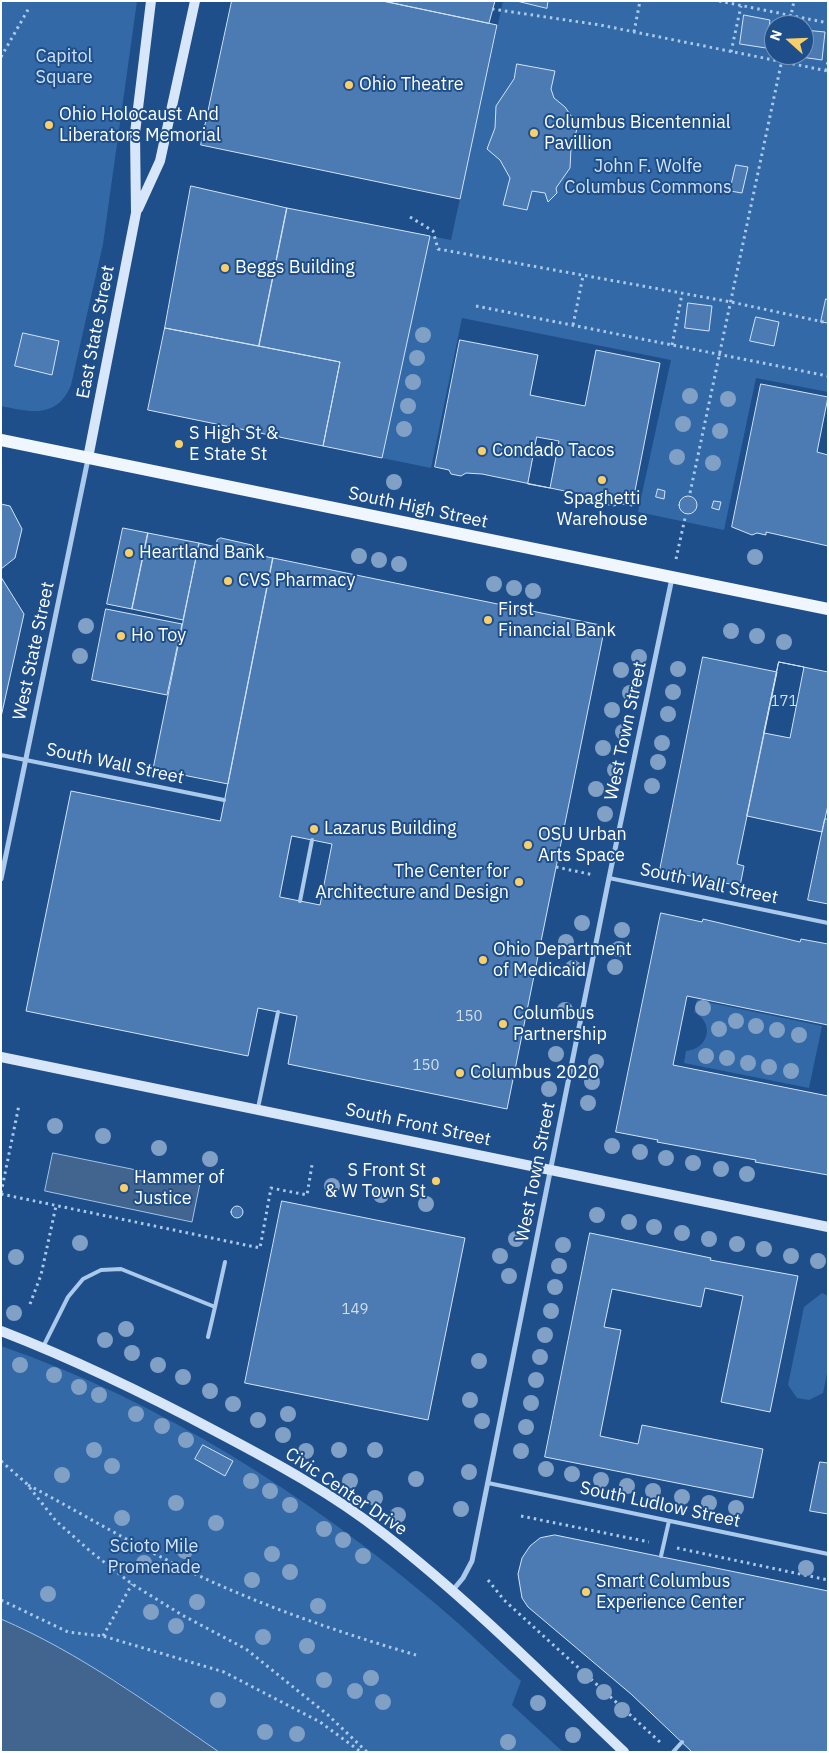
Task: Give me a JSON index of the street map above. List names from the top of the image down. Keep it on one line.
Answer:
{"streets":{"main road":["South High Street"],"street":["East State Street","West State Street","West Town Street","South Front Street","Civic Center Drive"],"lane":["South Wall Street","South Ludlow Street"]},"crossings":[["East State Street","South High Street"],["East State Street","West State Street"],["South High Street","West State Street"],["South High Street","West Town Street"],["West State Street","South Wall Street"],["West Town Street","South Wall Street"],["West Town Street","South Front Street"],["West Town Street","Civic Center Drive"],["West Town Street","South Ludlow Street"]],"parks":["Capitol Square","John F. Wolfe Columbus Commons","Scioto Mile Promenade"],"places":["Ohio Theatre","Ohio Holocaust And Liberators Memorial","Columbus Bicentennial Pavillion","Beggs Building","S High St & E State St","Condado Tacos","Spaghetti Warehouse","Heartland Bank","CVS Pharmacy","First Financial Bank","Ho Toy","Lazarus Building","OSU Urban Arts Space","The Center for Architecture and Design","Ohio Department of Medicaid","Columbus Partnership","Columbus 2020","S Front St & W Town St","Hammer of Justice","Smart Columbus Experience Center"],"house_numbers":["171","150","150","149"],"north":"left"}
